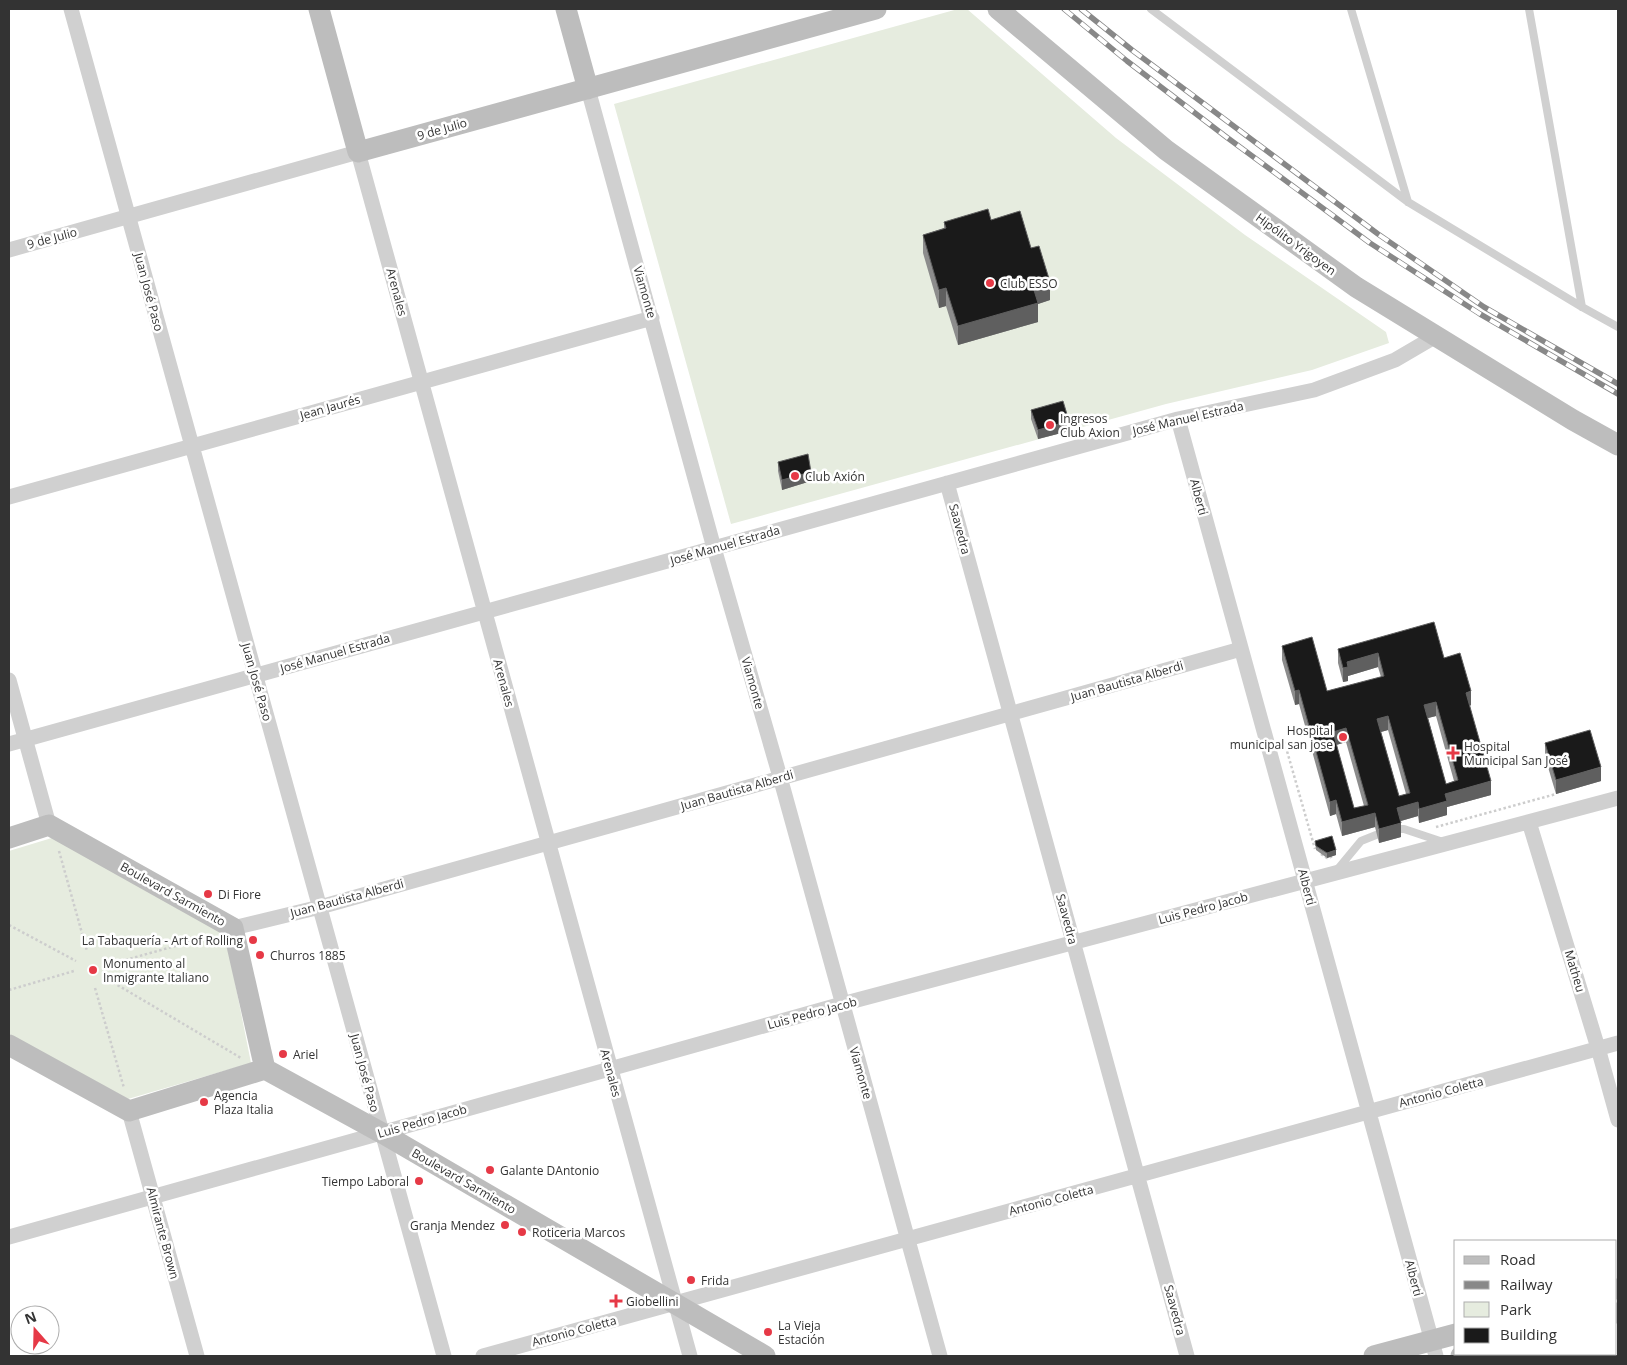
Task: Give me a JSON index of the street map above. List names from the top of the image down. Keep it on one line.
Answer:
{"streets":{"street":["9 de Julio","Hipólito Yrigoyen","Juan José Paso","Arenales","Viamonte","Jean Jaurés","José Manuel Estrada","Alberti","Saavedra","Juan Bautista Alberdi","Boulevard Sarmiento","Luis Pedro Jacob","Matheu","Antonio Coletta","Almirante Brown"]},"crossings":[["9 de Julio","Juan José Paso"],["9 de Julio","Arenales"],["9 de Julio","Viamonte"],["Hipólito Yrigoyen","José Manuel Estrada"],["Juan José Paso","Jean Jaurés"],["Juan José Paso","José Manuel Estrada"],["Juan José Paso","Juan Bautista Alberdi"],["Juan José Paso","Boulevard Sarmiento"],["Juan José Paso","Luis Pedro Jacob"],["Arenales","Jean Jaurés"],["Arenales","José Manuel Estrada"],["Arenales","Juan Bautista Alberdi"],["Arenales","Boulevard Sarmiento"],["Arenales","Luis Pedro Jacob"],["Arenales","Antonio Coletta"],["Viamonte","Jean Jaurés"],["Viamonte","José Manuel Estrada"],["Viamonte","Juan Bautista Alberdi"],["Viamonte","Luis Pedro Jacob"],["Viamonte","Antonio Coletta"],["José Manuel Estrada","Alberti"],["José Manuel Estrada","Saavedra"],["Alberti","Juan Bautista Alberdi"],["Alberti","Luis Pedro Jacob"],["Alberti","Antonio Coletta"],["Saavedra","Juan Bautista Alberdi"],["Saavedra","Luis Pedro Jacob"],["Saavedra","Antonio Coletta"],["Juan Bautista Alberdi","Boulevard Sarmiento"],["Boulevard Sarmiento","Luis Pedro Jacob"],["Boulevard Sarmiento","Antonio Coletta"],["Luis Pedro Jacob","Matheu"],["Luis Pedro Jacob","Almirante Brown"],["Matheu","Antonio Coletta"]],"places":{"other":["Club ESSO","Ingresos Club Axion","Club Axión","Hospital municipal san jose","Di Fiore","La Tabaquería - Art of Rolling","Churros 1885","Monumento al Inmigrante Italiano","Ariel","Agencia Plaza Italia","Galante DAntonio","Tiempo Laboral","Granja Mendez","Roticeria Marcos","Frida","La Vieja Estación"],"health":["Hospital Municipal San José","Giobellini"]},"legend":["Road","Railway","Park","Building"],"north":"top"}
